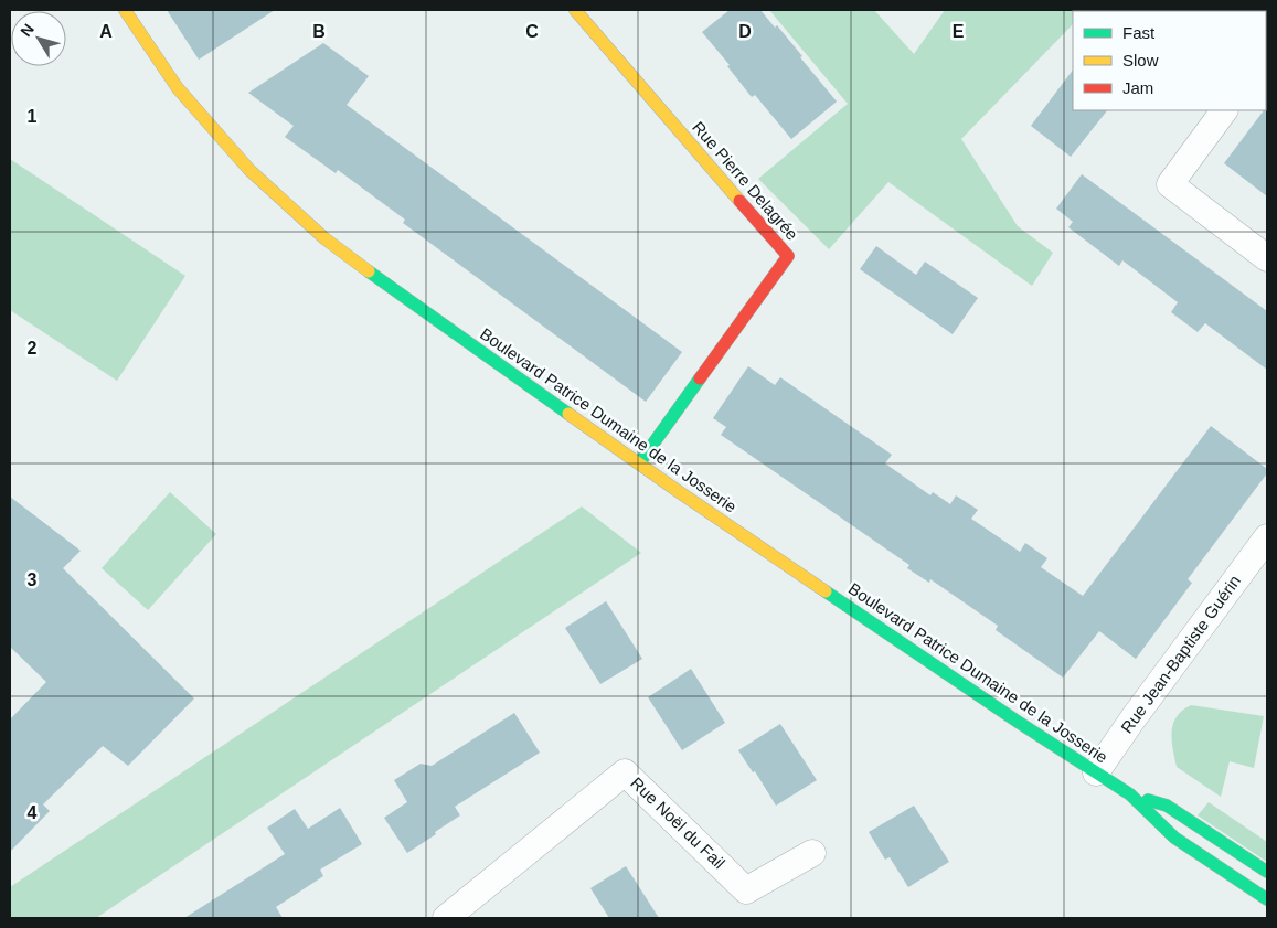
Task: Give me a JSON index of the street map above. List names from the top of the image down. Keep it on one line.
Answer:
{"streets":{"street":["Rue Pierre Delagrée","Boulevard Patrice Dumaine de la Josserie","Rue Jean-Baptiste Guérin","Rue Noël du Fail"]},"crossings":[["Rue Pierre Delagrée","Boulevard Patrice Dumaine de la Josserie"],["Boulevard Patrice Dumaine de la Josserie","Rue Jean-Baptiste Guérin"]],"legend":["Fast","Slow","Jam"],"north":"top left","grid":{"columns":["A","B","C","D","E"],"rows":["1","2","3","4"]}}
